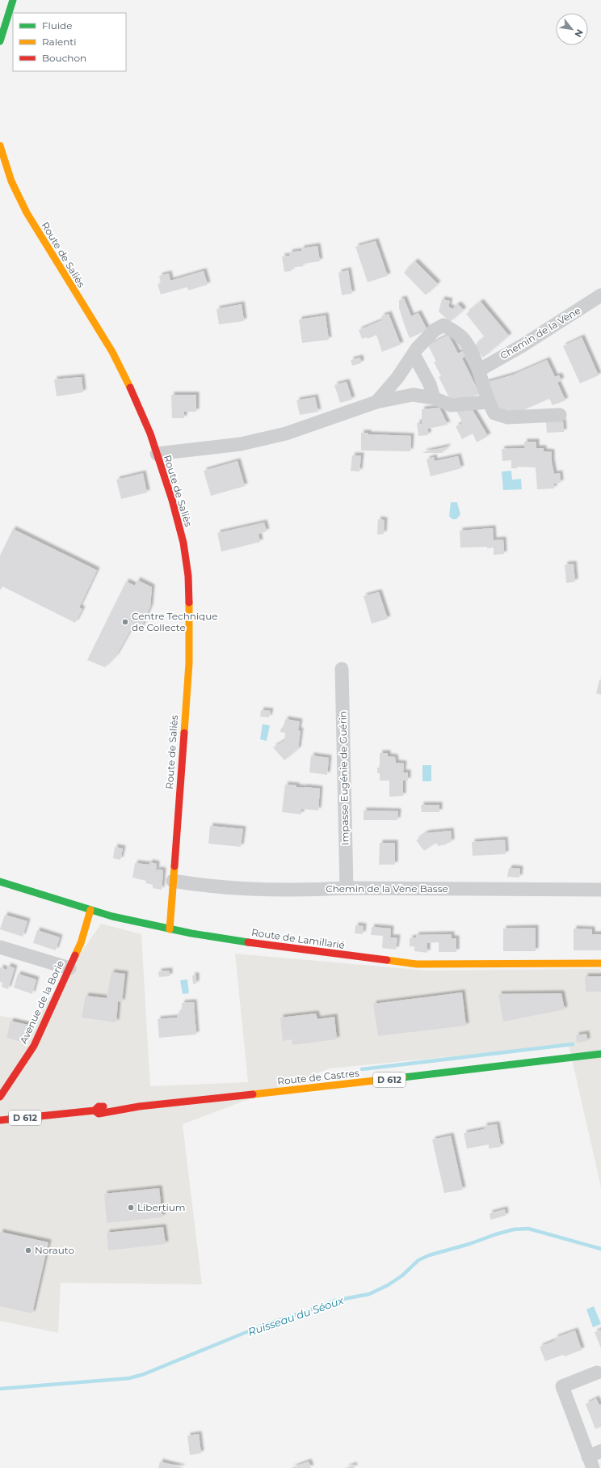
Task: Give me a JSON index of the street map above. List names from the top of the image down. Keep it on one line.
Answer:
{"streets":{"main road":["Route de Saliès","Route de Lamillarié","Avenue de la Borie","Route de Castres","D 612"],"street":["Chemin de la Vène","Impasse Eugénie de Guérin","Chemin de la Vène Basse"]},"crossings":[["Route de Saliès","Chemin de la Vène Basse"],["Route de Saliès","Route de Lamillarié"],["Impasse Eugénie de Guérin","Chemin de la Vène Basse"],["Route de Lamillarié","Avenue de la Borie"]],"water":["Ruisseau du Séoux"],"places":["Centre Technique de Collecte","Libertium","Norauto"],"legend":["Fluide","Ralenti","Bouchon"],"north":"bottom right"}
